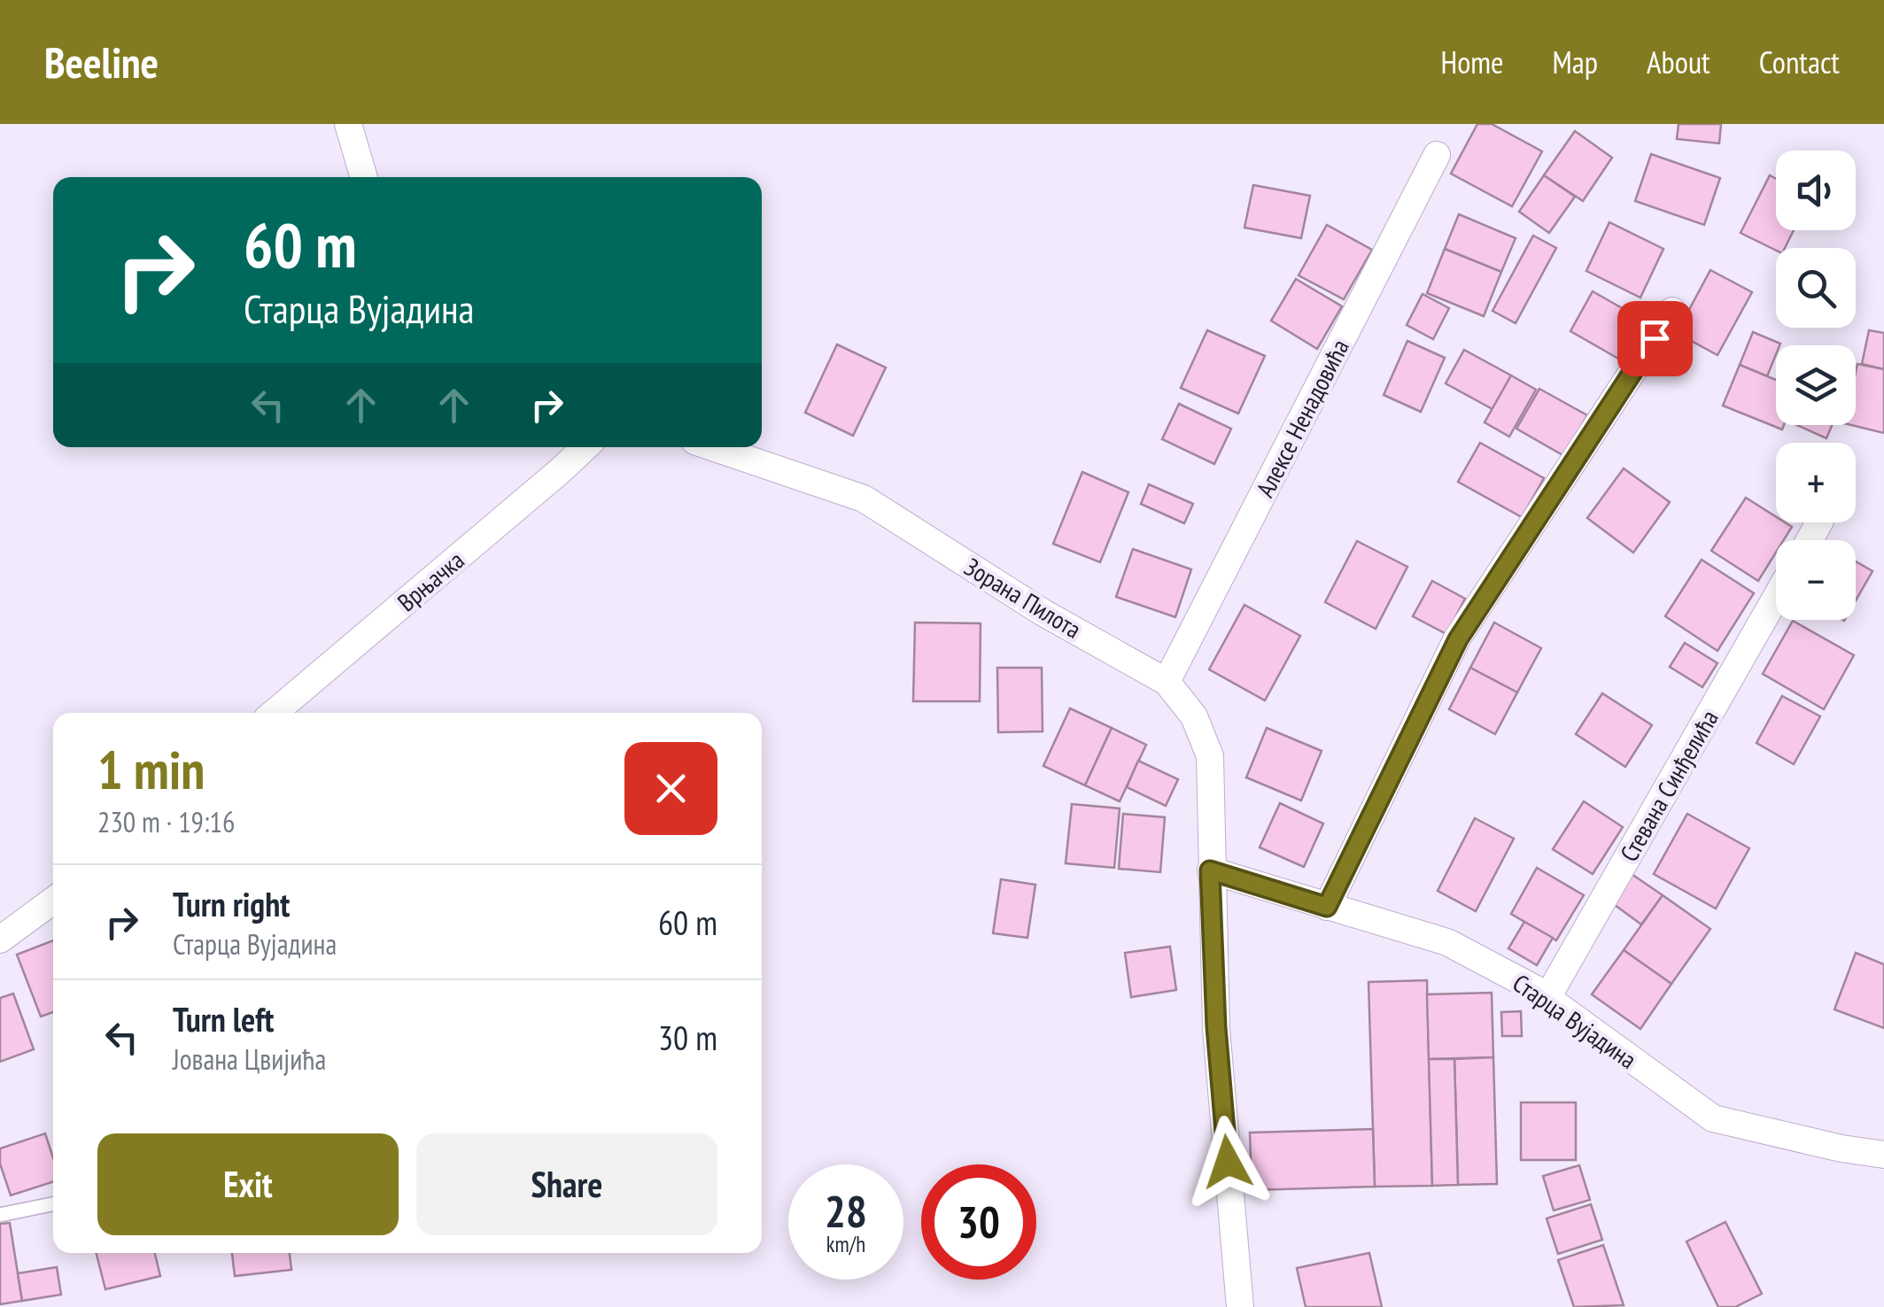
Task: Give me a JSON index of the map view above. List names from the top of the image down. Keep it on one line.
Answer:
{"streets":{"street":["Алексе Ненадовића","Врњачка","Зорана Пилота","Стевана Синђелића","Старца Вујадина"]},"crossings":[["Алексе Ненадовића","Зорана Пилота"],["Зорана Пилота","Старца Вујадина"],["Стевана Синђелића","Старца Вујадина"]],"page":{"header":"Beeline","nav":["Home","Map","About","Contact"],"map_buttons":["+","−"],"turn":["60 m","Старца Вујадина"],"heading":["1 min","230 m · 19:16"],"list":[{"name":"Turn right","note":"Старца Вујадина","value":"60 m"},{"name":"Turn left","note":"Јована Цвијића","value":"30 m"}],"buttons":["Exit","Share"],"speed":"28 km/h","limit":"30"}}
